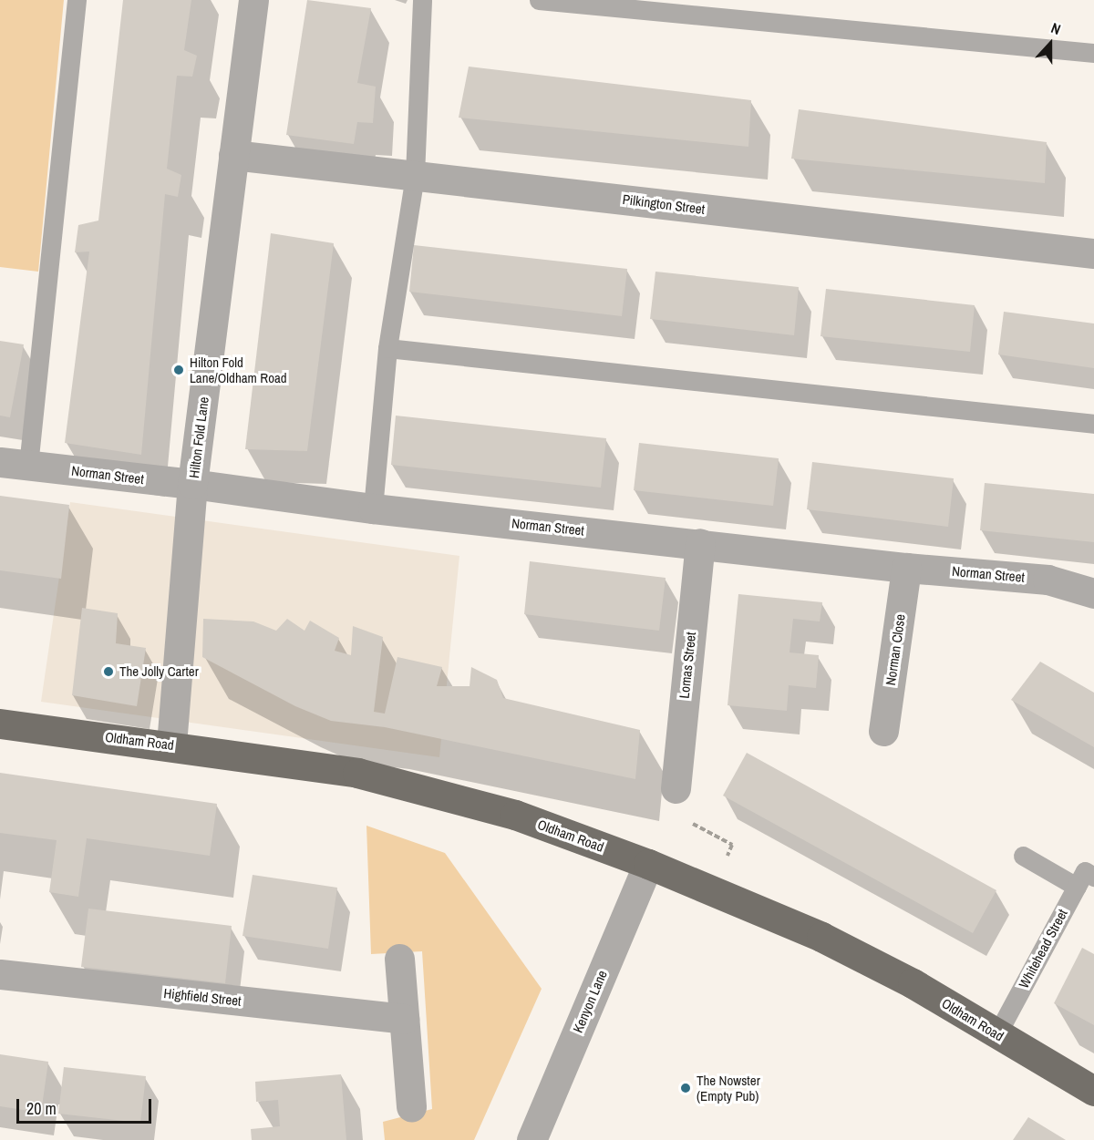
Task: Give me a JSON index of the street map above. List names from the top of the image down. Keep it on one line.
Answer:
{"streets":{"main road":["Oldham Road"],"street":["Pilkington Street","Hilton Fold Lane","Norman Street","Norman Close","Lomas Street","Highfield Street","Kenyon Lane"],"lane":["Whitehead Street"]},"crossings":[["Pilkington Street","Hilton Fold Lane"],["Hilton Fold Lane","Norman Street"],["Hilton Fold Lane","Oldham Road"],["Norman Street","Norman Close"],["Norman Street","Lomas Street"],["Oldham Road","Whitehead Street"],["Oldham Road","Kenyon Lane"]],"places":["Hilton Fold Lane/Oldham Road","The Jolly Carter","The Nowster (Empty Pub)"],"scale_bar":"20 m","north":"top"}
